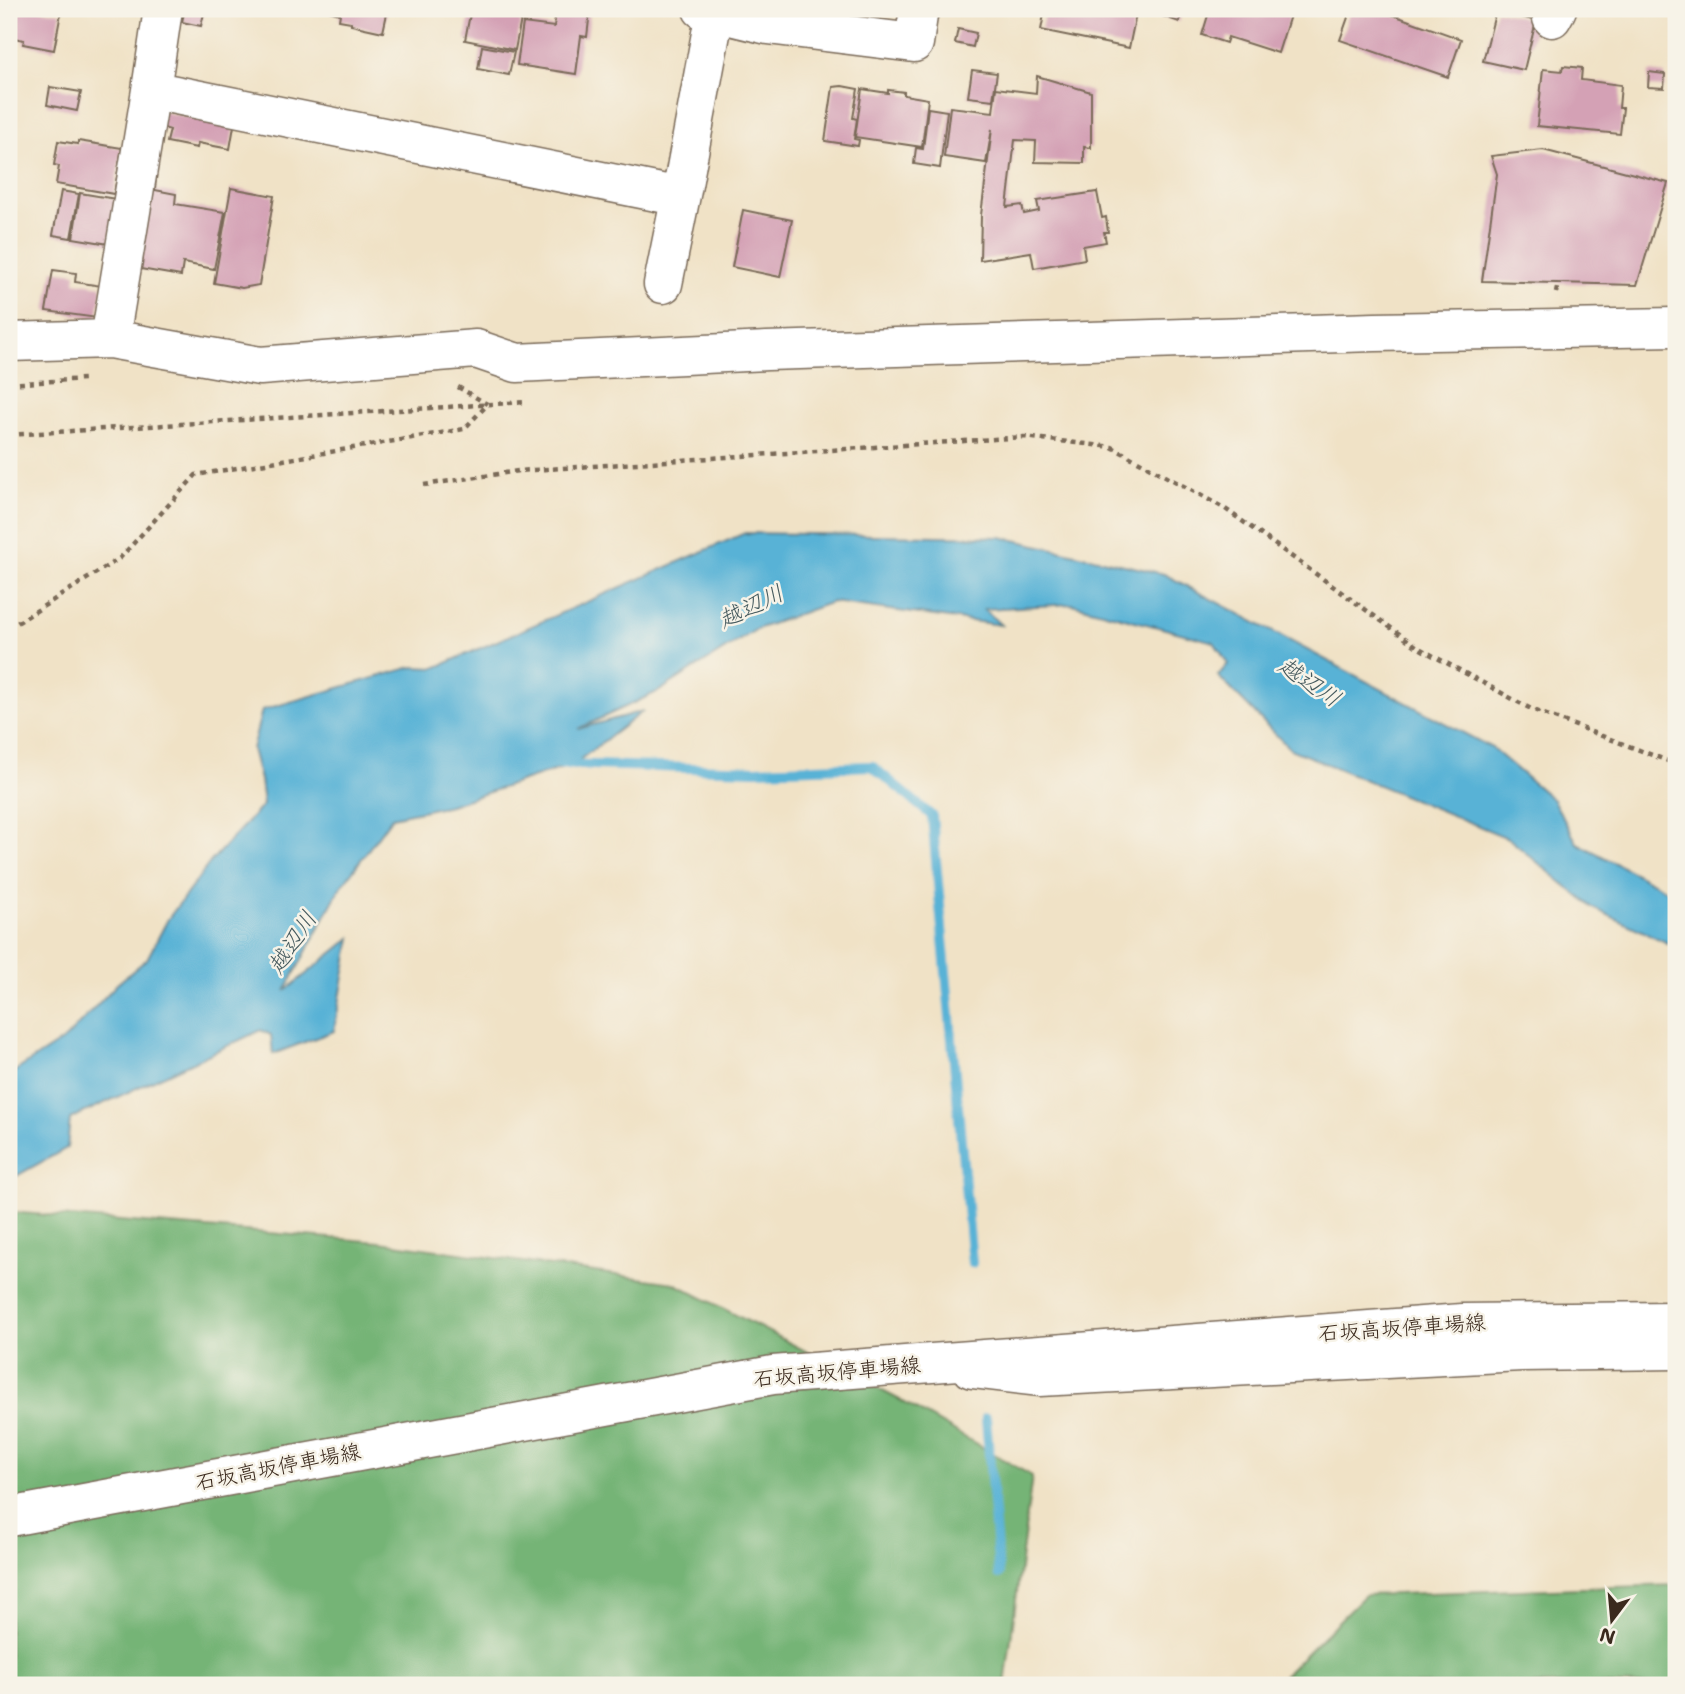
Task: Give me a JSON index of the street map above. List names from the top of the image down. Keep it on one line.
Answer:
{"streets":{"street":["石坂高坂停車場線"]},"water":["越辺川"],"north":"bottom"}
